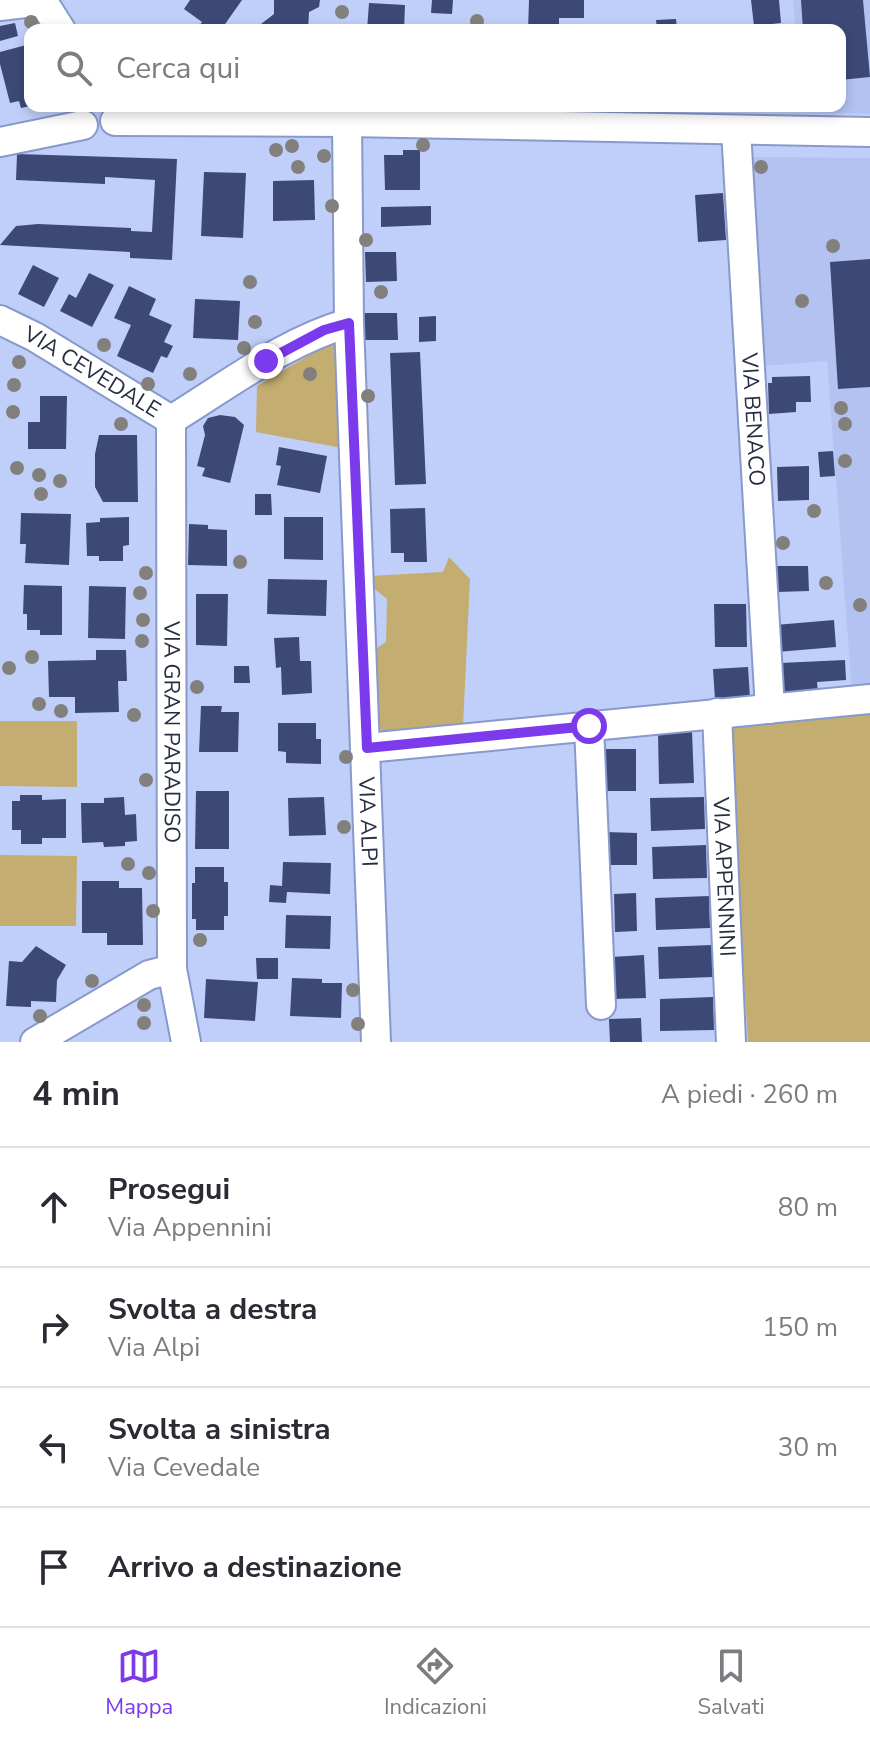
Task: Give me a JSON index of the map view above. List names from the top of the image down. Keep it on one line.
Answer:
{"streets":{"street":["VIA CEVEDALE","VIA BENACO","VIA GRAN PARADISO","VIA ALPI","VIA APPENNINI"]},"crossings":[["VIA CEVEDALE","VIA GRAN PARADISO"],["VIA CEVEDALE","VIA ALPI"]],"page":{"search":"Cerca qui","heading":["4 min","A piedi · 260 m"],"list":[["Prosegui","Via Appennini","80 m"],["Svolta a destra","Via Alpi","150 m"],["Svolta a sinistra","Via Cevedale","30 m"],"Arrivo a destinazione"],"nav":["Mappa","Indicazioni","Salvati"]}}
